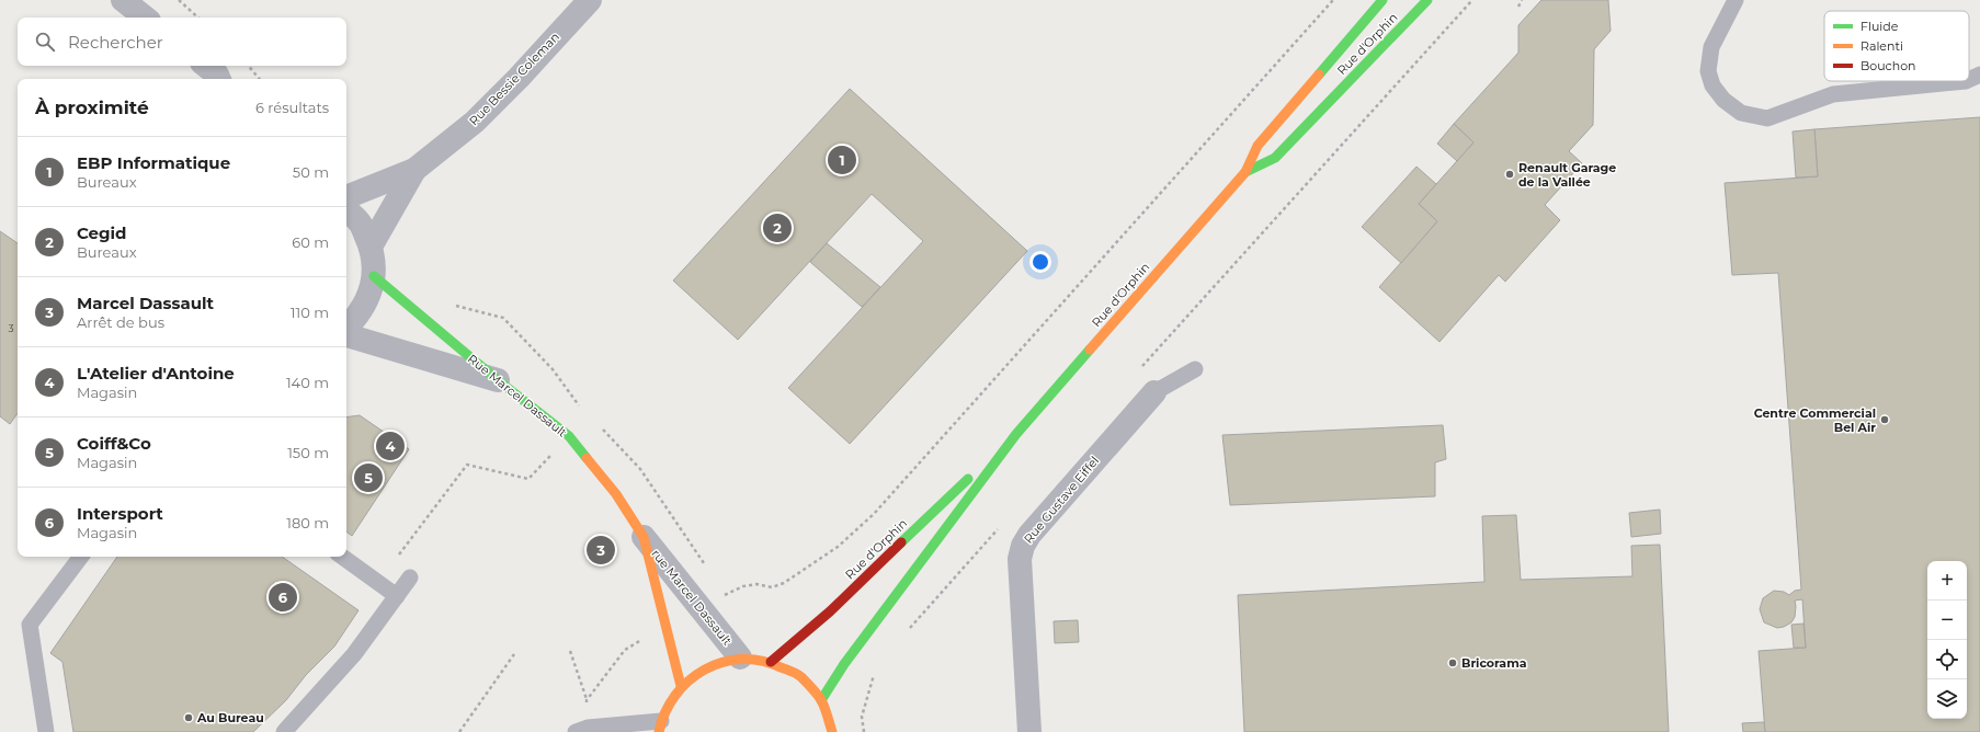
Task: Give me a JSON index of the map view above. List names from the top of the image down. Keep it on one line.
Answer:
{"streets":{"main road":["Rue d'Orphin","Rue Marcel Dassault"],"street":["Rue Bessie Coleman","Rue Gustave Eiffel","rue Marcel Dassault"]},"crossings":[["Rue Marcel Dassault","rue Marcel Dassault"]],"places":["Renault Garage de la Vallée","Centre Commercial Bel Air","Bricorama","Au Bureau"],"house_numbers":["3"],"legend":["Fluide","Ralenti","Bouchon"],"page":{"search":"Rechercher","heading":["À proximité","6 résultats"],"list":[{"mark":"1","name":"EBP Informatique","note":"Bureaux","value":"50 m"},{"mark":"2","name":"Cegid","note":"Bureaux","value":"60 m"},{"mark":"3","name":"Marcel Dassault","note":"Arrêt de bus","value":"110 m"},{"mark":"4","name":"L'Atelier d'Antoine","note":"Magasin","value":"140 m"},{"mark":"5","name":"Coiff&Co","note":"Magasin","value":"150 m"},{"mark":"6","name":"Intersport","note":"Magasin","value":"180 m"}],"pins":["1","2","4","5","3","6"],"map_buttons":["+","−"]}}
